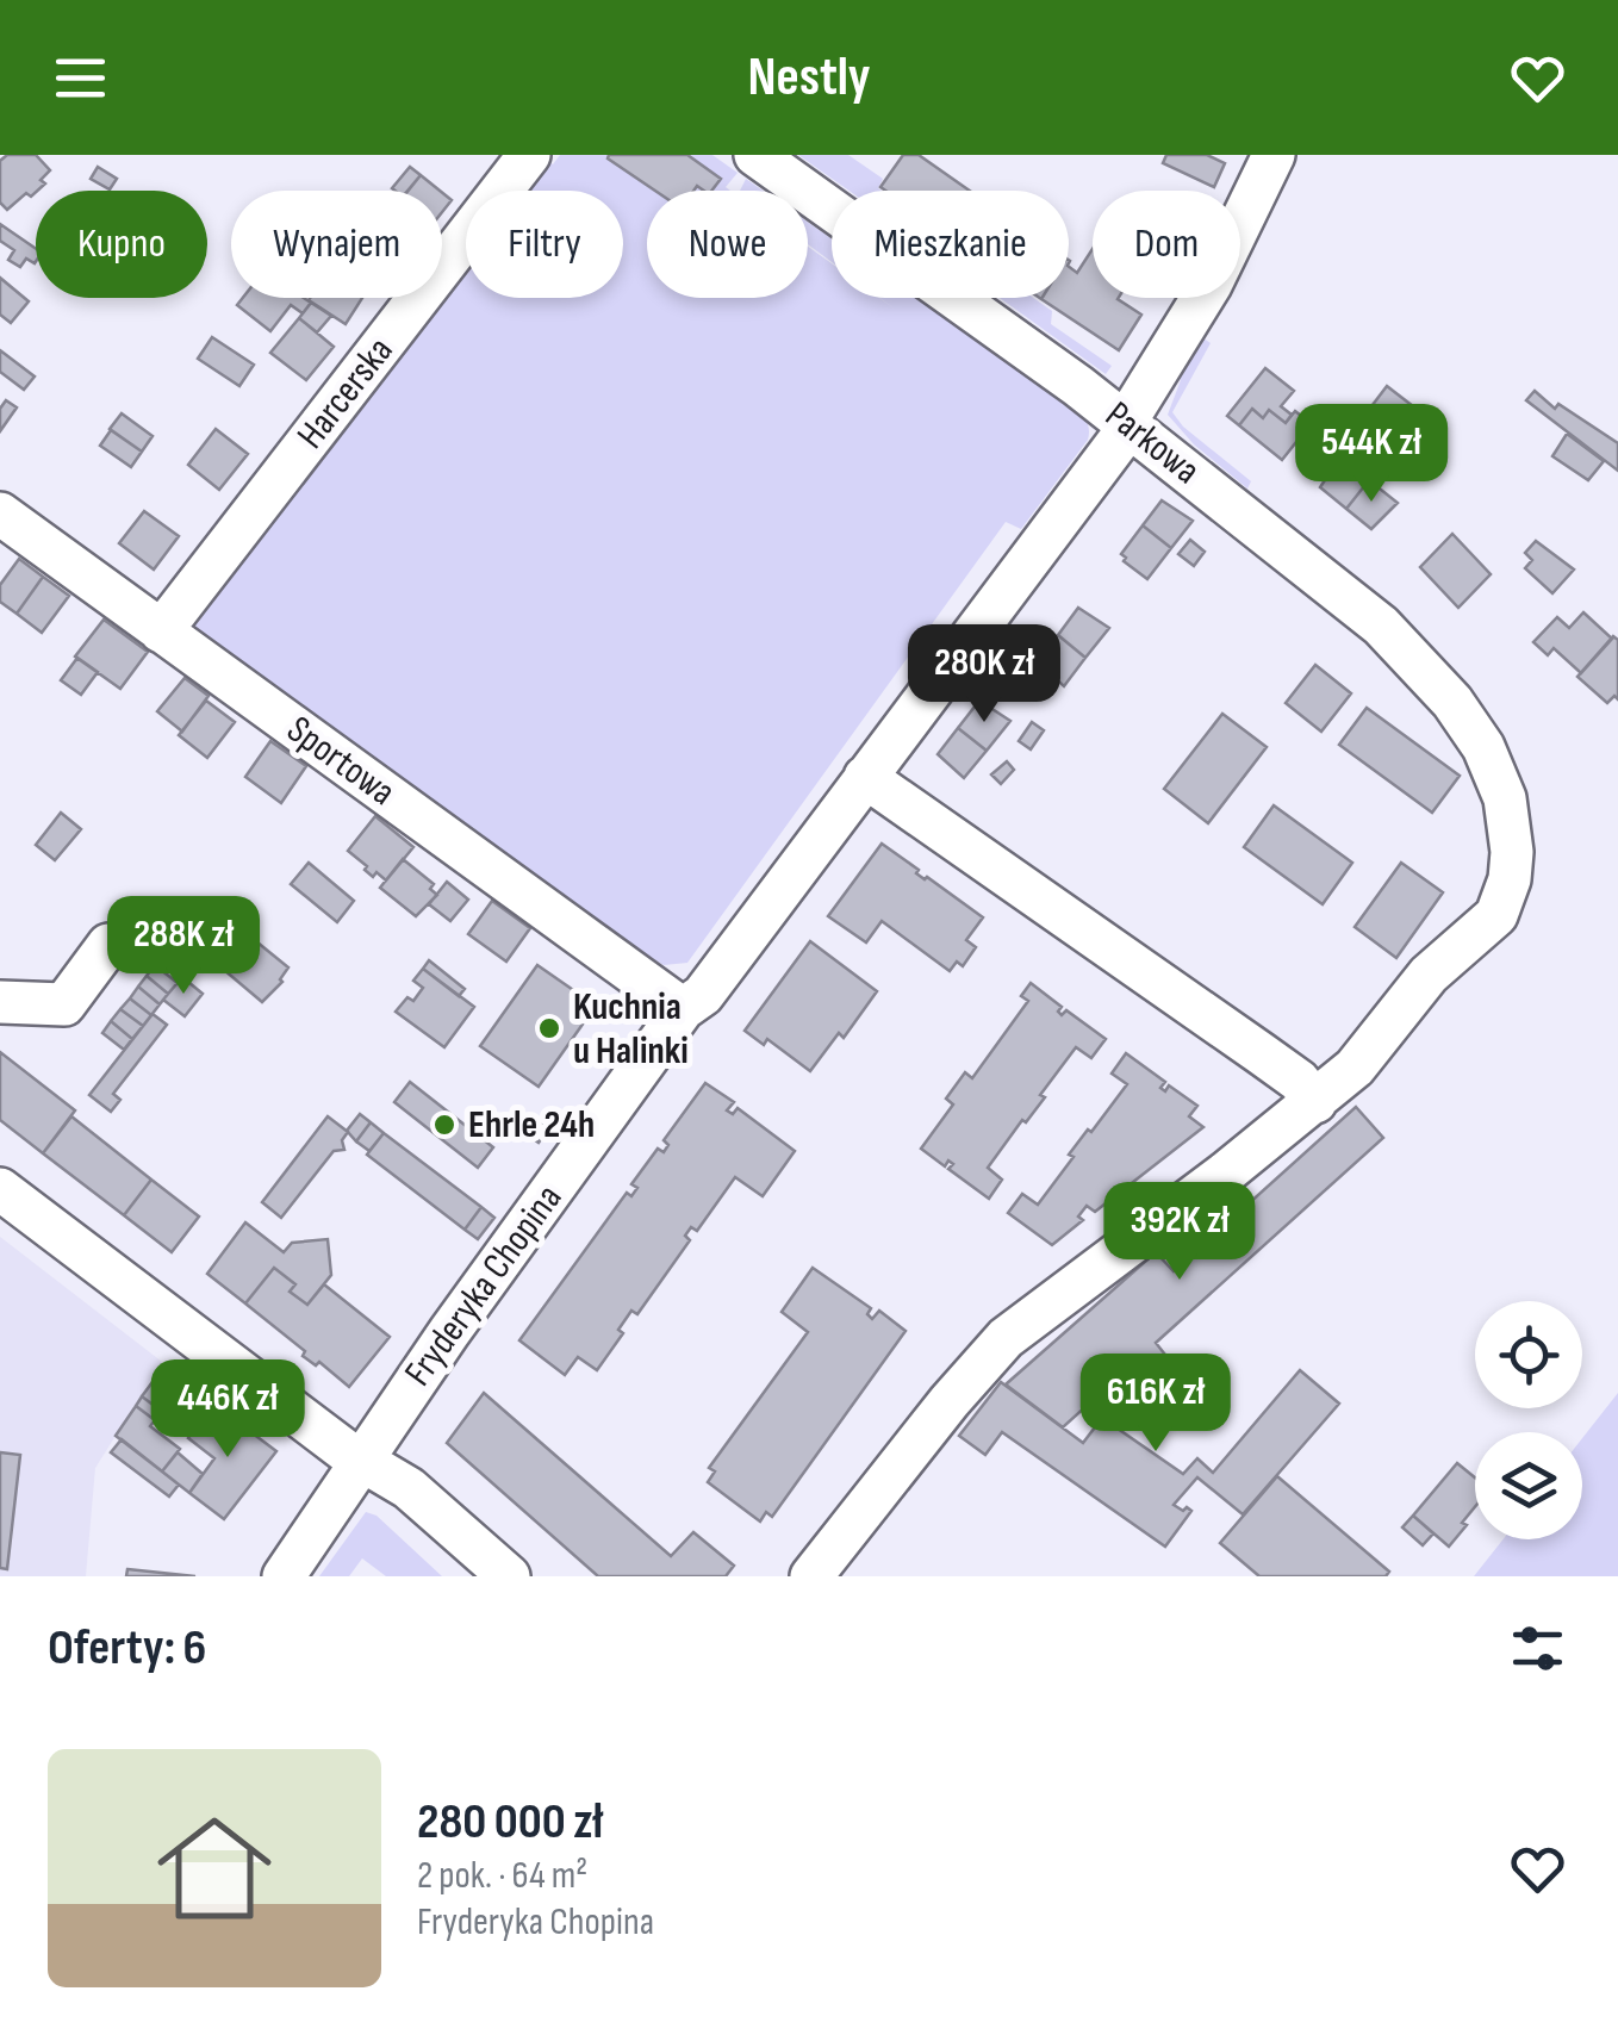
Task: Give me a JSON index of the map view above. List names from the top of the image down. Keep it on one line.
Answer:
{"streets":{"street":["Harcerska","Parkowa","Sportowa","Fryderyka Chopina"]},"crossings":[["Harcerska","Sportowa"],["Parkowa","Fryderyka Chopina"],["Sportowa","Fryderyka Chopina"]],"places":["Kuchnia u Halinki","Ehrle 24h"],"page":{"header":"Nestly","chip":["Kupno","Wynajem","Filtry","Nowe","Mieszkanie","Dom"],"price":["544K zł","280K zł","288K zł","392K zł","616K zł","446K zł"],"heading":"Oferty: 6","list":[{"name":"280 000 zł","note":"2 pok. · 64 m² · Fryderyka Chopina"}]}}
